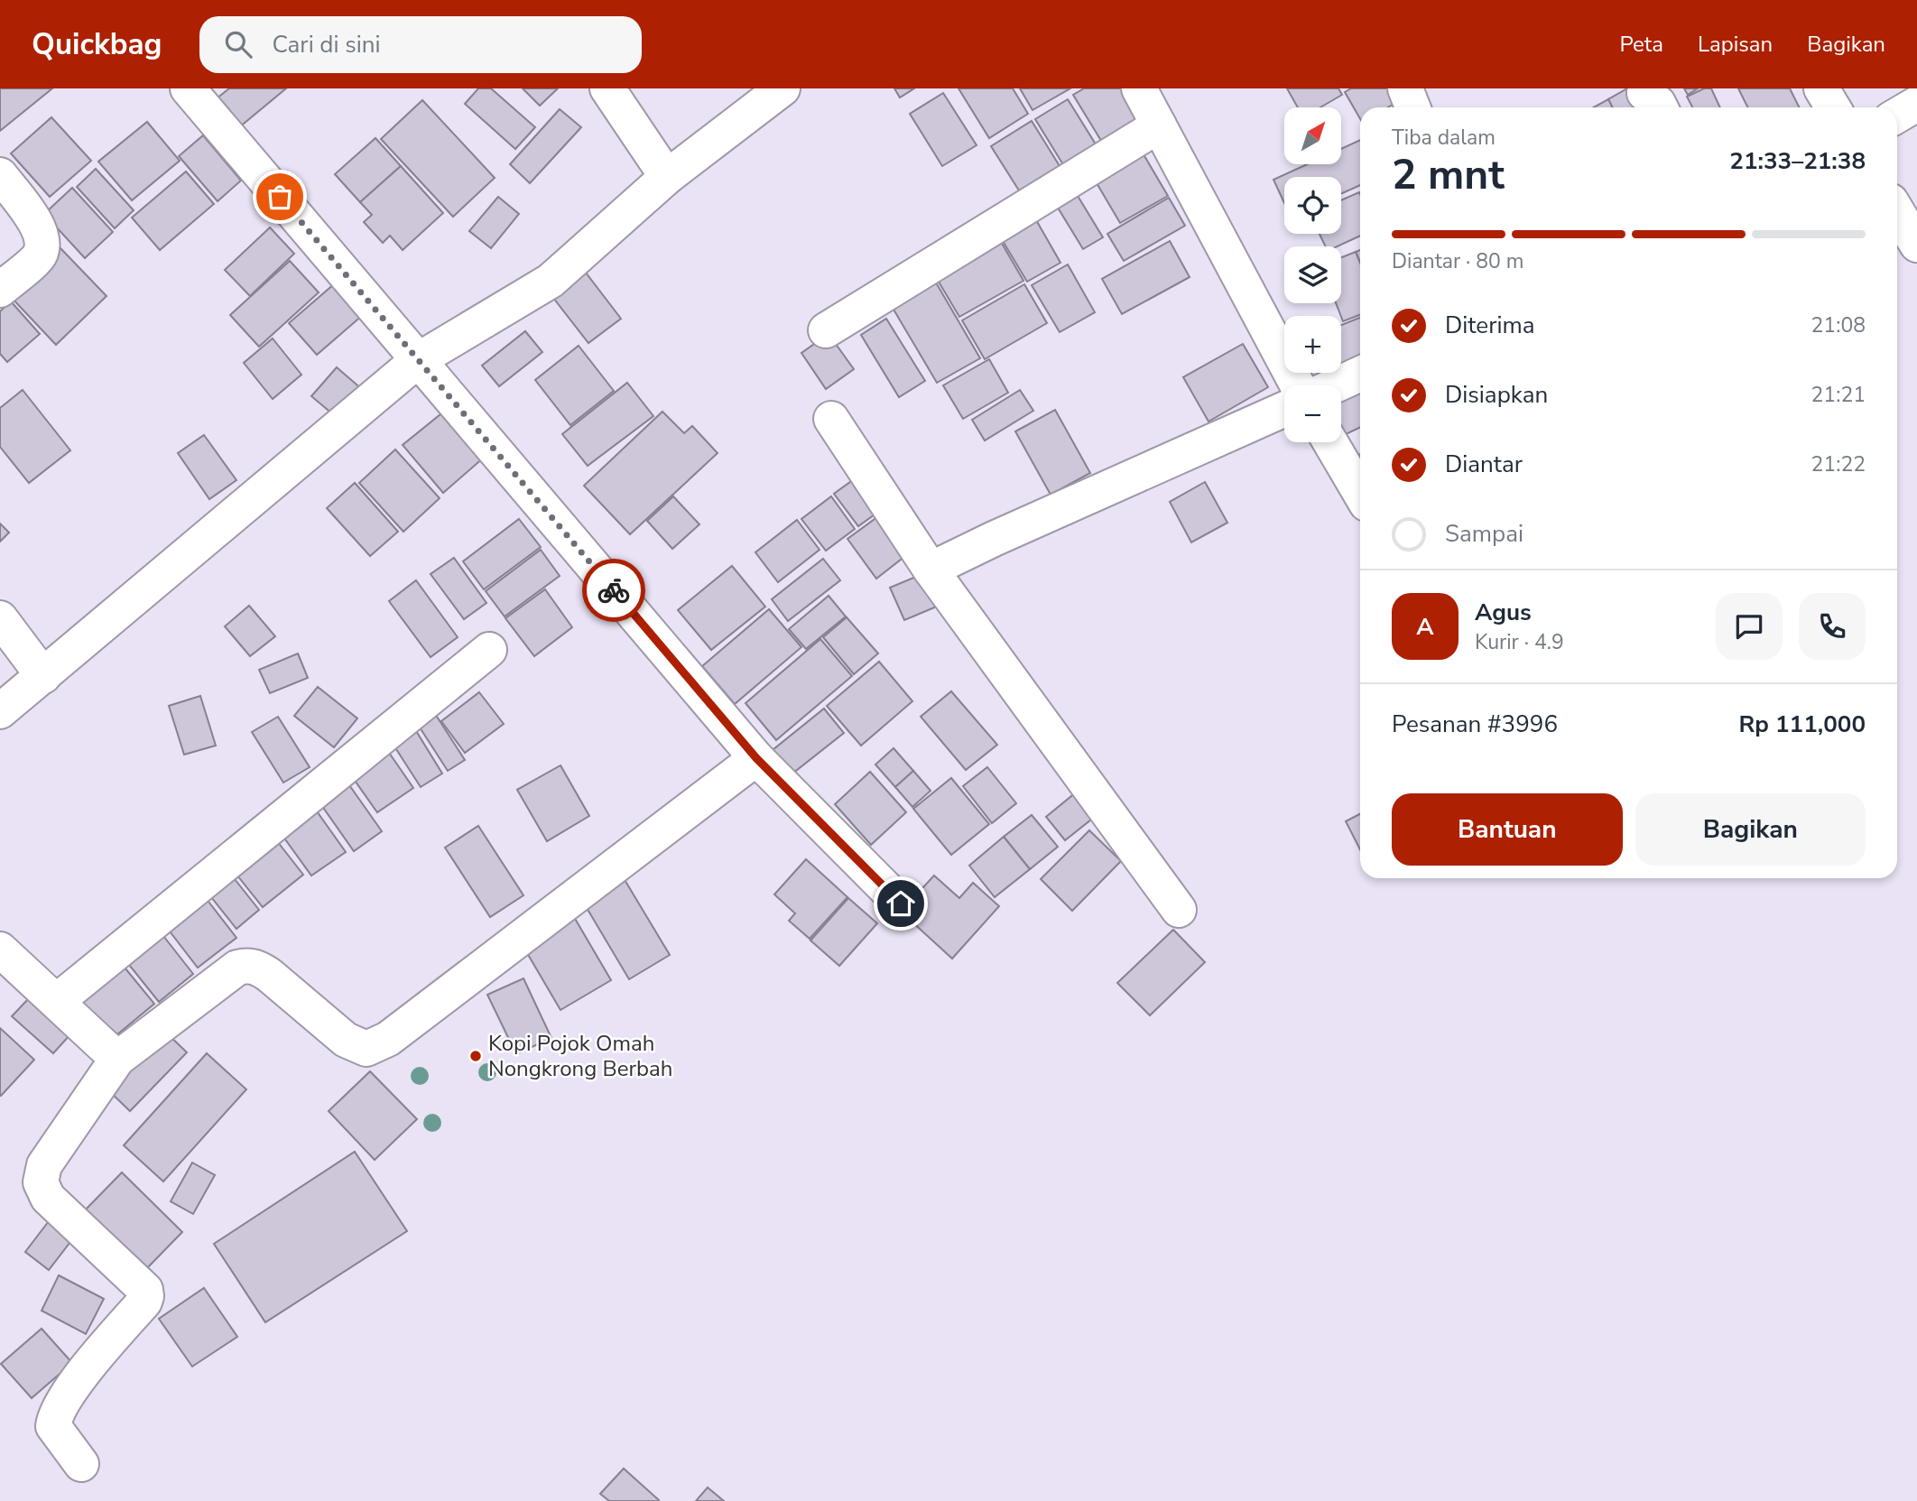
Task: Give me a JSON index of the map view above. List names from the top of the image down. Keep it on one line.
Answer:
{"places":["Kopi Pojok Omah Nongkrong Berbah"],"north":"top right","page":{"header":"Quickbag","search":"Cari di sini","nav":["Peta","Lapisan","Bagikan"],"map_buttons":["+","−"],"heading":["2 mnt","Tiba dalam","21:33–21:38"],"panel":["Agus","Kurir · 4.9","Pesanan #3996","Rp 111,000"],"bar":"Diantar · 80 m","list":[["Diterima","21:08"],["Disiapkan","21:21"],["Diantar","21:22"],"Sampai"],"round":"A","buttons":["Bantuan","Bagikan"]}}
